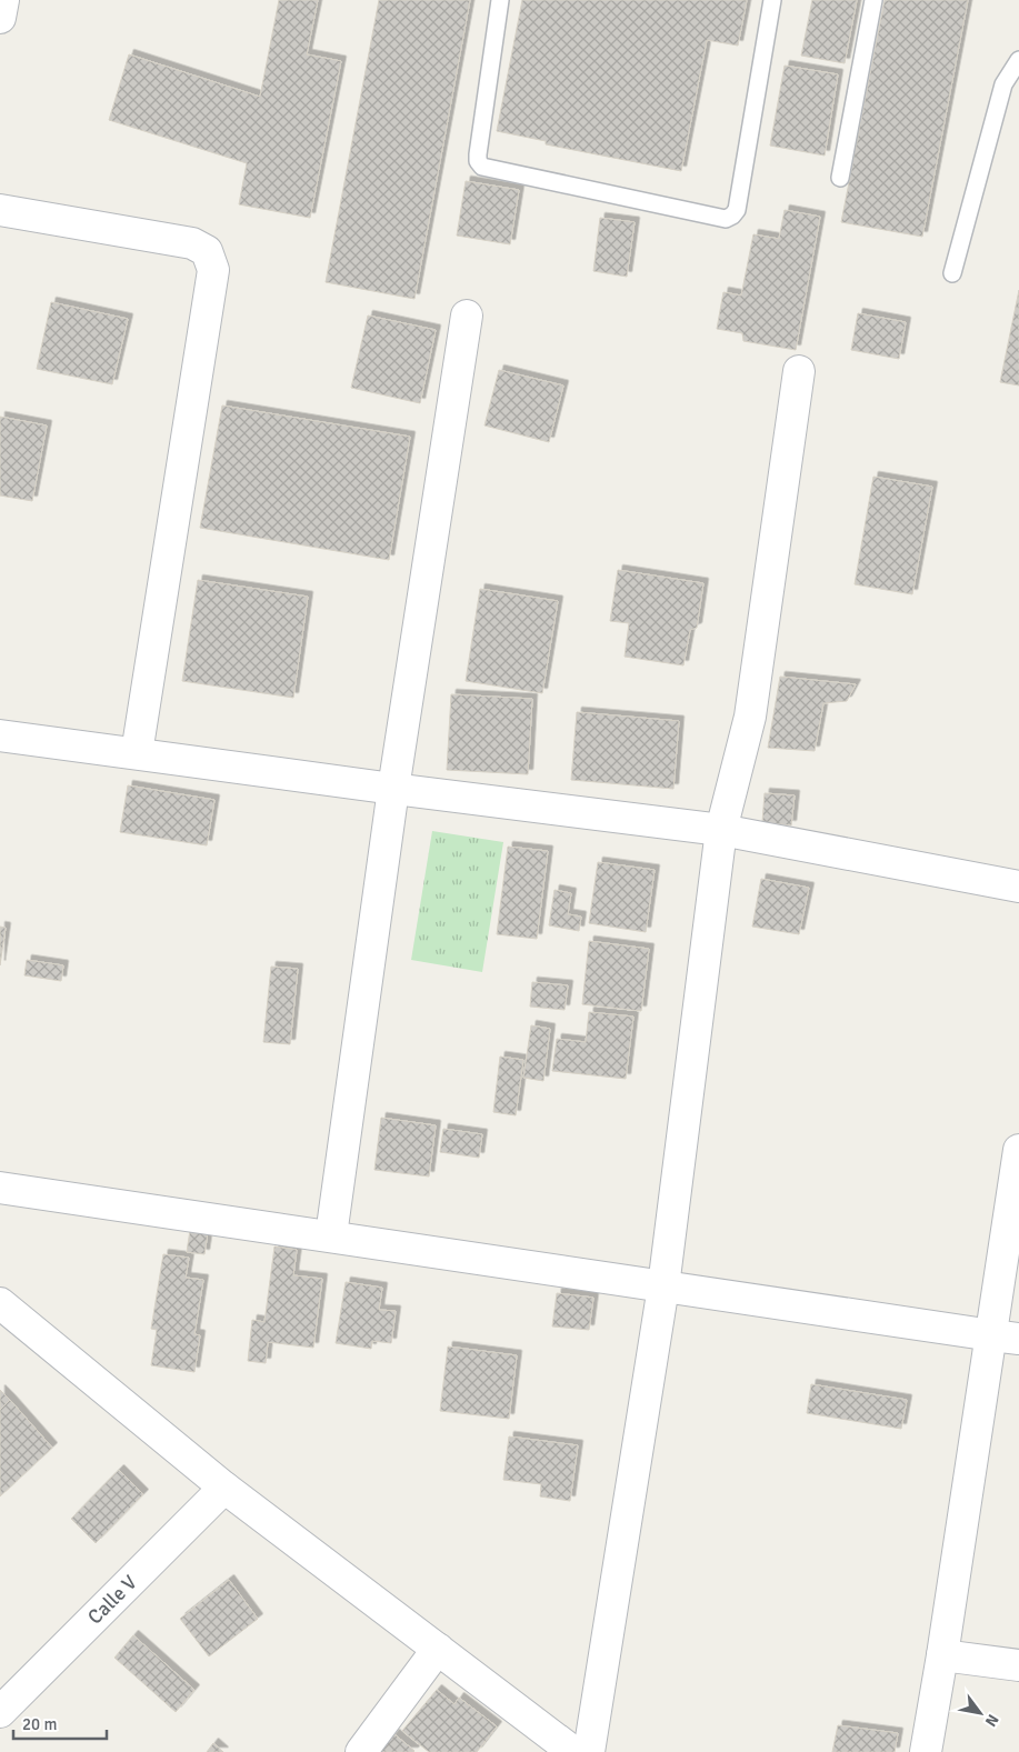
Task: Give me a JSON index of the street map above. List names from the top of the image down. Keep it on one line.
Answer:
{"streets":{"street":["Calle V"]},"scale_bar":"20 m","north":"bottom right"}
